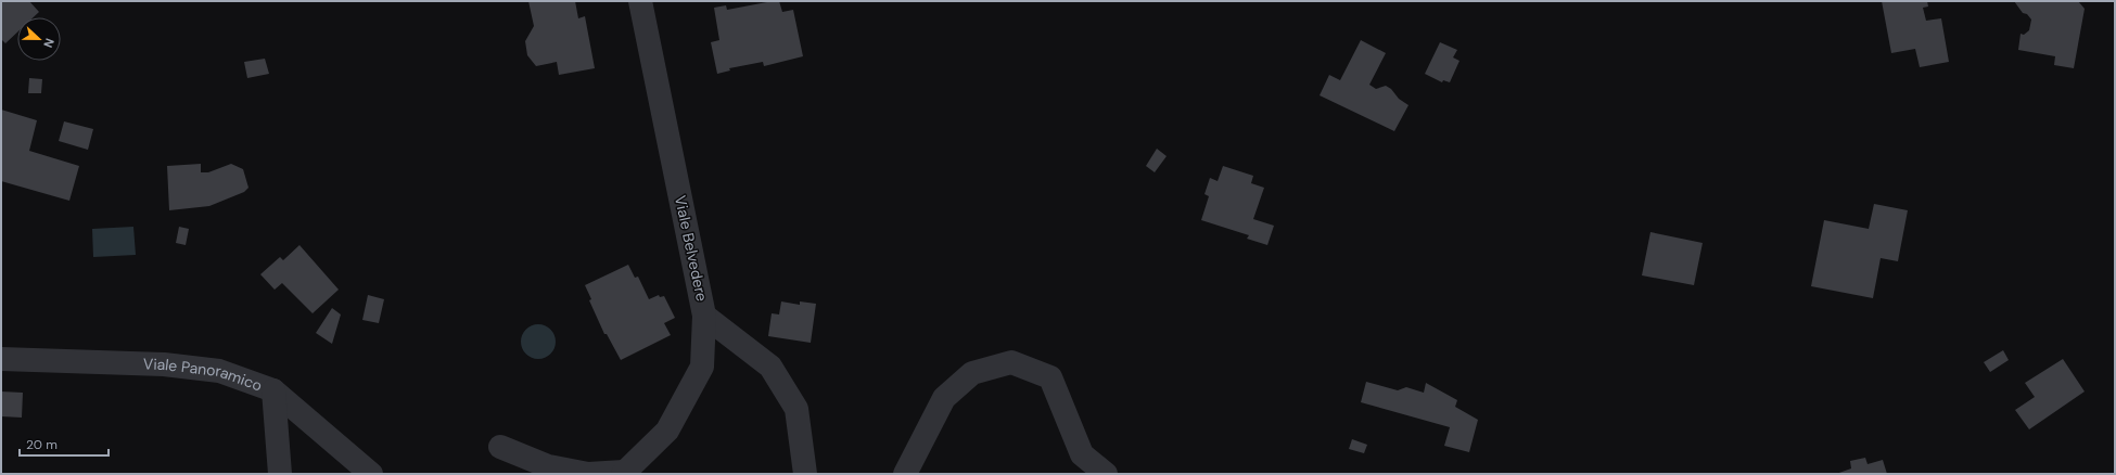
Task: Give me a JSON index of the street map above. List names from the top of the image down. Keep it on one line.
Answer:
{"streets":{"street":["Viale Belvedere","Viale Panoramico"]},"scale_bar":"20 m","north":"right"}
